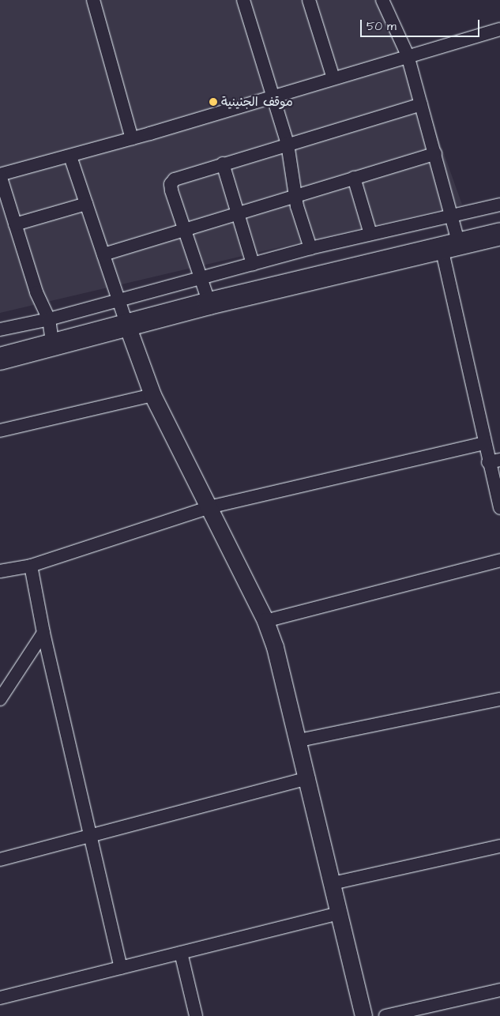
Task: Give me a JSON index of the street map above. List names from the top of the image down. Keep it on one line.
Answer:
{"places":["موقف الجنينية"],"scale_bar":"50 m"}
